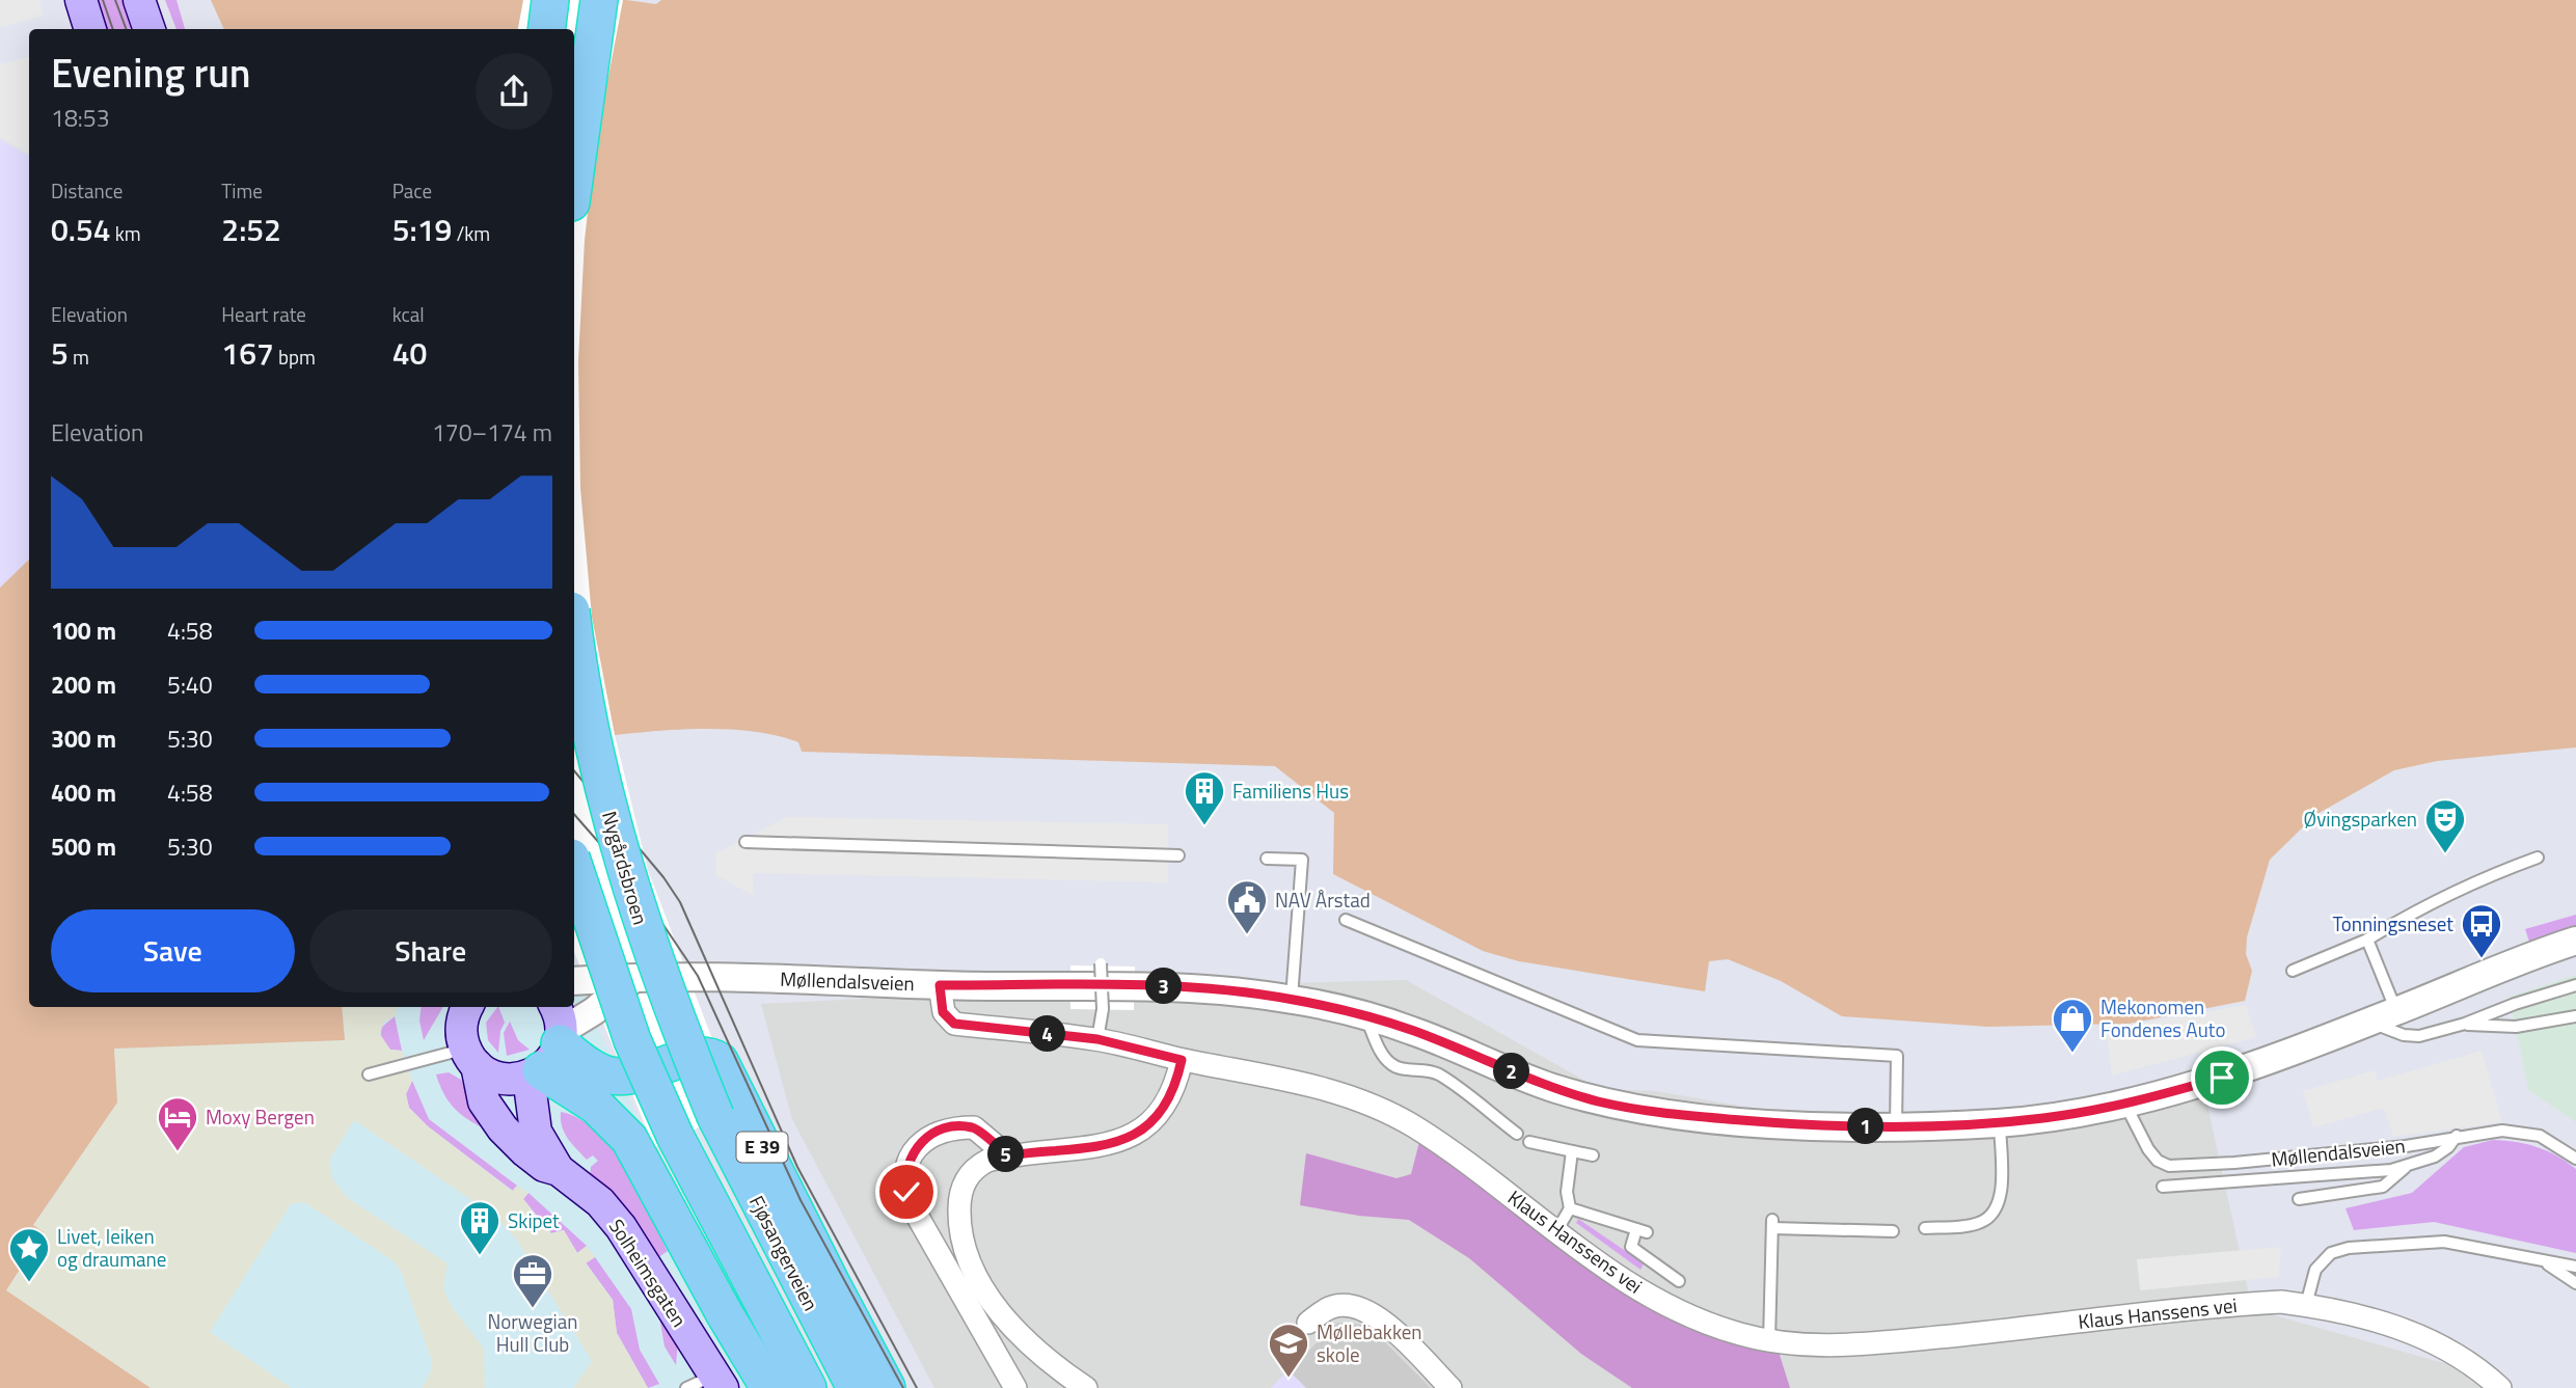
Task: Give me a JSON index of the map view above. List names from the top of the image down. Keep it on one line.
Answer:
{"streets":{"highway":["Nygårdsbroen","E 39","Fjøsangerveien"],"main road":["Solheimsgaten"],"street":["Møllendalsveien","Klaus Hanssens vei"]},"crossings":[["Nygårdsbroen","Fjøsangerveien"],["Møllendalsveien","Klaus Hanssens vei"],["E 39","Solheimsgaten"]],"places":{"building":["Familiens Hus","Skipet"],"theatre":["Øvingsparken"],"public building":["NAV Årstad"],"bus stop":["Tonningsneset"],"shop":["Mekonomen Fondenes Auto"],"hotel":["Moxy Bergen"],"place":["Livet, leiken og draumane"],"office":["Norwegian Hull Club"],"school or university":["Møllebakken skole"]},"page":{"heading":["Evening run","18:53"],"stats":[["Distance","0.54 km"],["Time","2:52"],["Pace","5:19 /km"],["Elevation","5 m"],["Heart rate","167 bpm"],["kcal","40"]],"chart":["Elevation","170–174 m"],"list":[{"name":"100 m","note":"4:58"},{"name":"200 m","note":"5:40"},{"name":"300 m","note":"5:30"},{"name":"400 m","note":"4:58"},{"name":"500 m","note":"5:30"}],"buttons":["Save","Share"],"pins":["3","4","2","1","5"]}}
